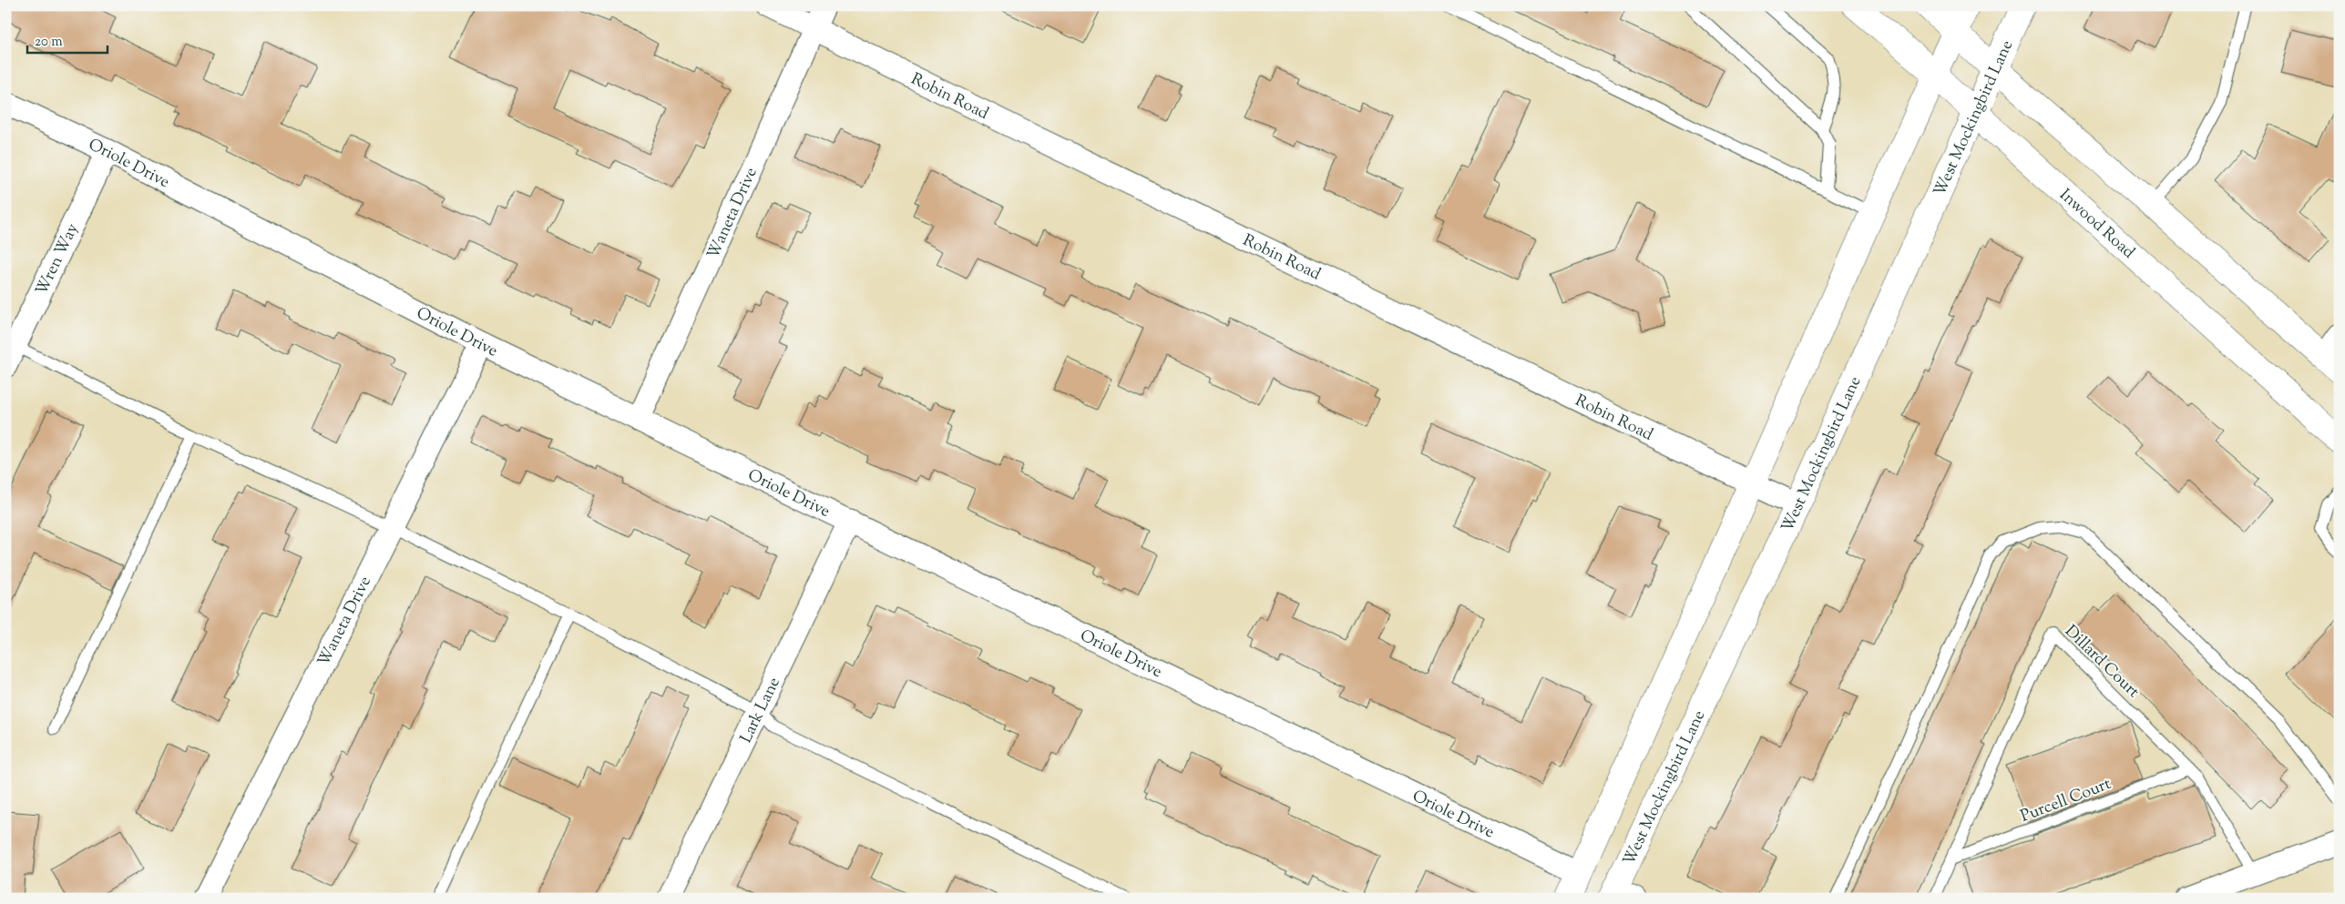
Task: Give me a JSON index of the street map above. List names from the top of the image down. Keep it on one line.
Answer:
{"streets":{"main road":["West Mockingbird Lane","Inwood Road"],"street":["Robin Road","Oriole Drive","Waneta Drive","Wren Way","Lark Lane"],"lane":["Dillard Court","Purcell Court"]},"crossings":[["Robin Road","West Mockingbird Lane"],["Robin Road","Waneta Drive"],["West Mockingbird Lane","Inwood Road"],["Oriole Drive","Waneta Drive"],["Oriole Drive","Wren Way"],["Oriole Drive","Lark Lane"],["Dillard Court","Purcell Court"]],"scale_bar":"20 m"}
